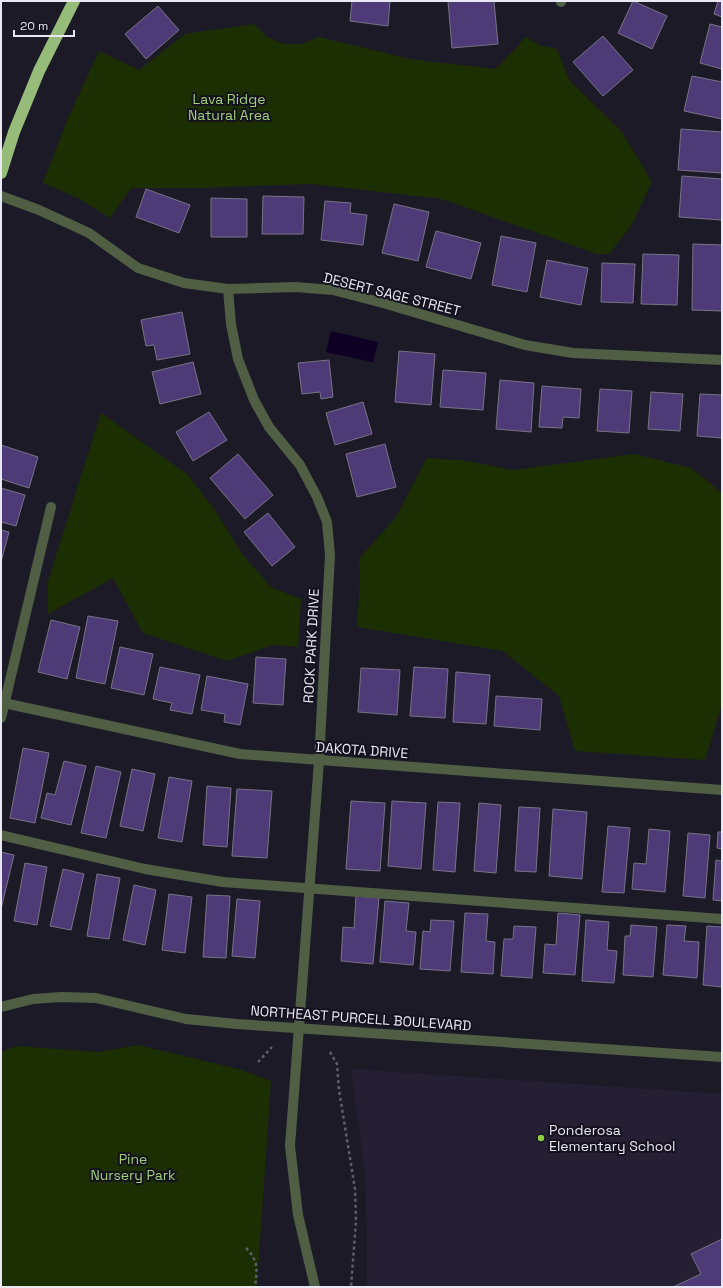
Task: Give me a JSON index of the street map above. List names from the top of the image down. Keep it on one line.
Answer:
{"streets":{"street":["DESERT SAGE STREET","ROCK PARK DRIVE","DAKOTA DRIVE","NORTHEAST PURCELL BOULEVARD"]},"crossings":[["DESERT SAGE STREET","ROCK PARK DRIVE"],["ROCK PARK DRIVE","DAKOTA DRIVE"],["ROCK PARK DRIVE","NORTHEAST PURCELL BOULEVARD"]],"parks":["Lava Ridge Natural Area","Pine Nursery Park"],"places":["Ponderosa Elementary School"],"scale_bar":"20 m"}
